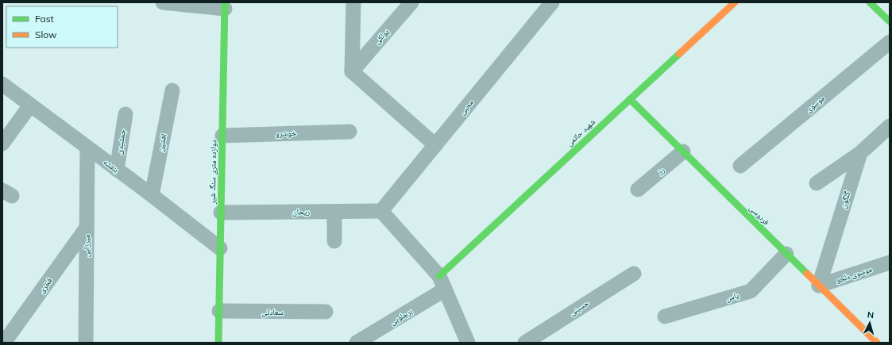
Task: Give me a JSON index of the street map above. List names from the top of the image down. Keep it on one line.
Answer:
{"streets":{"street":["پولکی","موسوی","محبی","شهید حاتمی","خوشرو","جمشیدی","افشین","بنفشه","رز","دوازده متری سنگ شیر","گلگون","ریحان","فردوسی","میرزایی","موسوی دلجو","فخری","یاس","حسینی","سعادتی","برچلویی"]},"crossings":[["محبی","ریحان"],["شهید حاتمی","فردوسی"],["خوشرو","دوازده متری سنگ شیر"],["جمشیدی","بنفشه"],["افشین","بنفشه"],["بنفشه","دوازده متری سنگ شیر"],["بنفشه","میرزایی"],["رز","فردوسی"],["دوازده متری سنگ شیر","ریحان"],["دوازده متری سنگ شیر","سعادتی"],["گلگون","فردوسی"],["گلگون","موسوی دلجو"],["فردوسی","موسوی دلجو"],["فردوسی","یاس"],["میرزایی","فخری"]],"legend":["Fast","Slow"],"north":"top"}
